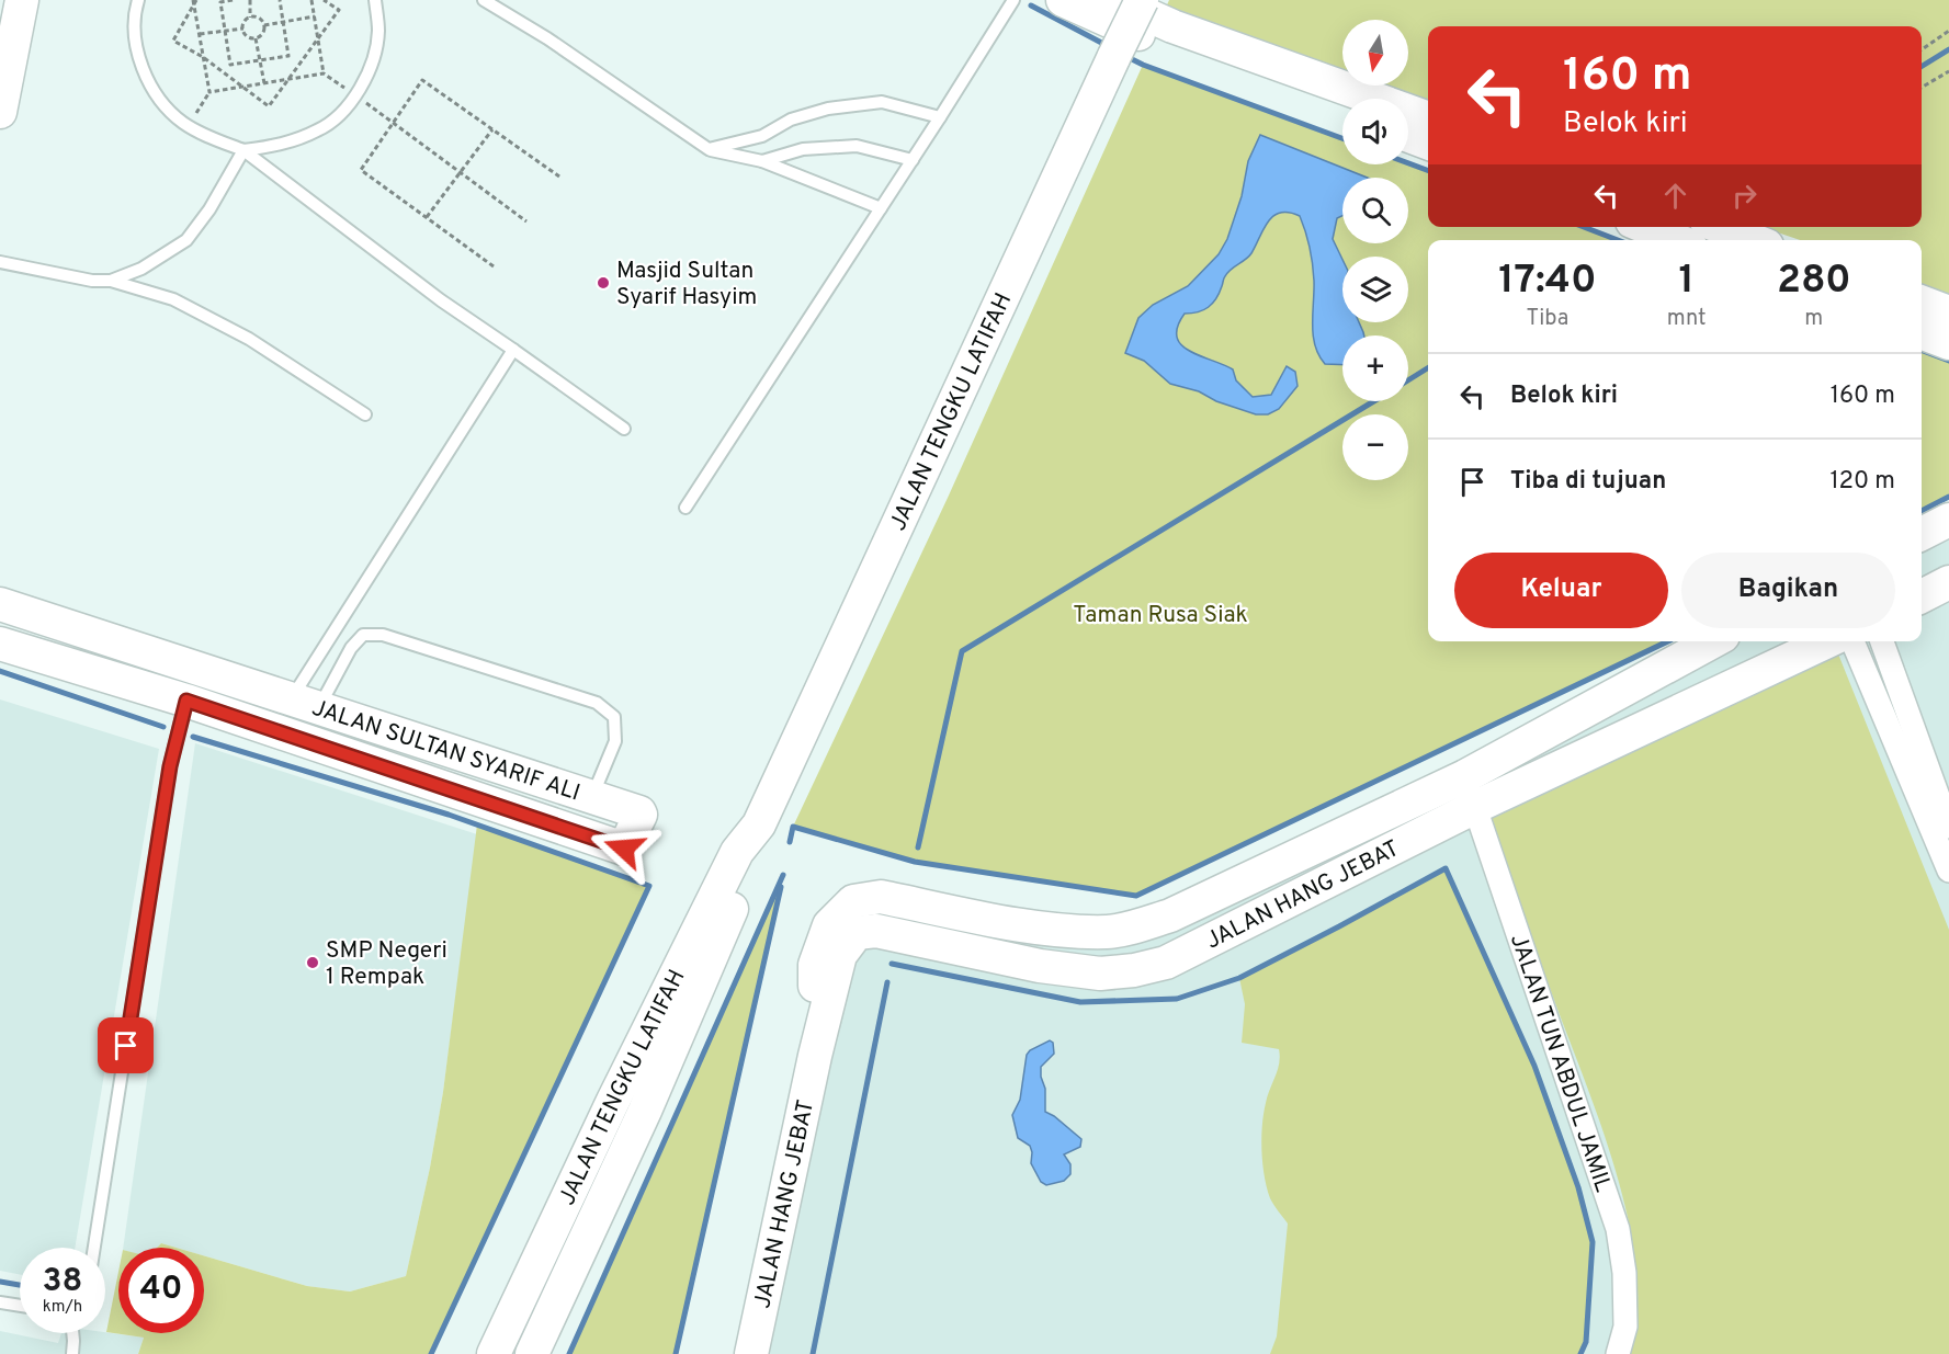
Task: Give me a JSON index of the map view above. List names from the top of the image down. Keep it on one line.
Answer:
{"streets":{"street":["JALAN TENGKU LATIFAH","JALAN SULTAN SYARIF ALI","JALAN HANG JEBAT","JALAN TUN ABDUL JAMIL"]},"crossings":[["JALAN HANG JEBAT","JALAN TUN ABDUL JAMIL"]],"parks":["Taman Rusa Siak"],"places":["Masjid Sultan Syarif Hasyim","SMP Negeri 1 Rempak"],"north":"bottom","page":{"map_buttons":["+","−"],"turn":["160 m","Belok kiri"],"eta":["17:40","Tiba","1","mnt","280","m"],"list":[{"name":"Belok kiri","value":"160 m"},{"name":"Tiba di tujuan","value":"120 m"}],"buttons":["Keluar","Bagikan"],"speed":"38 km/h","limit":"40"}}
